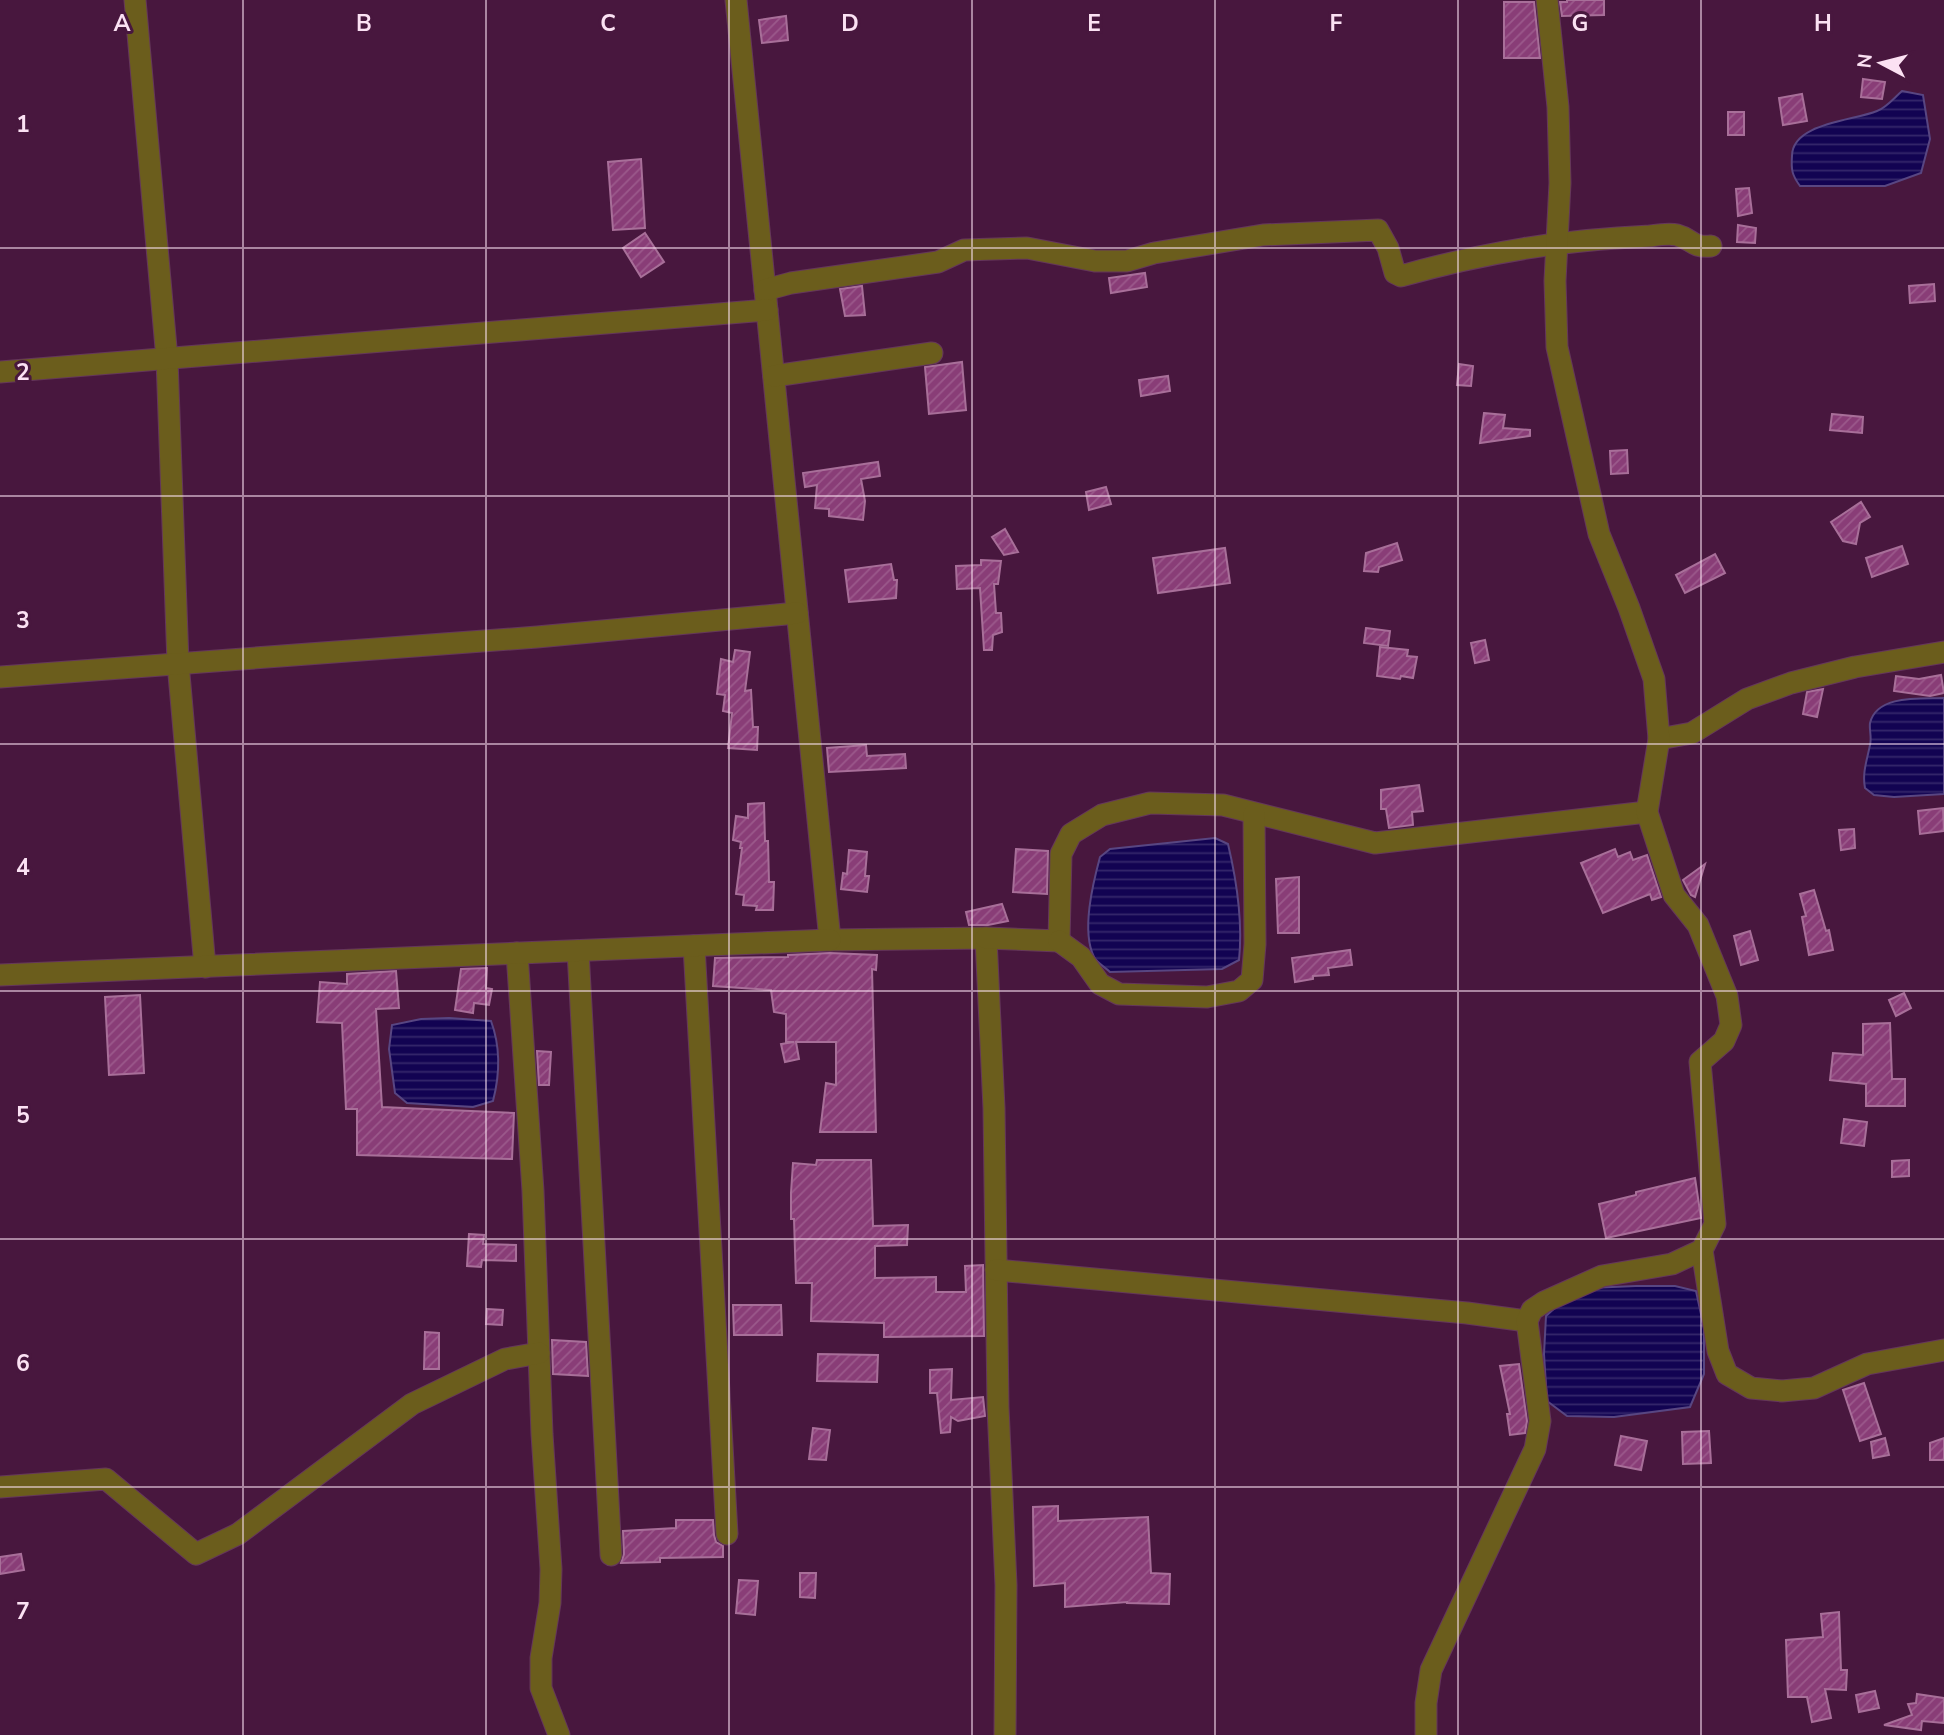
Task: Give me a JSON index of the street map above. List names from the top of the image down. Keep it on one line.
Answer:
{"north":"left","grid":{"columns":["A","B","C","D","E","F","G","H"],"rows":["1","2","3","4","5","6","7"]}}
